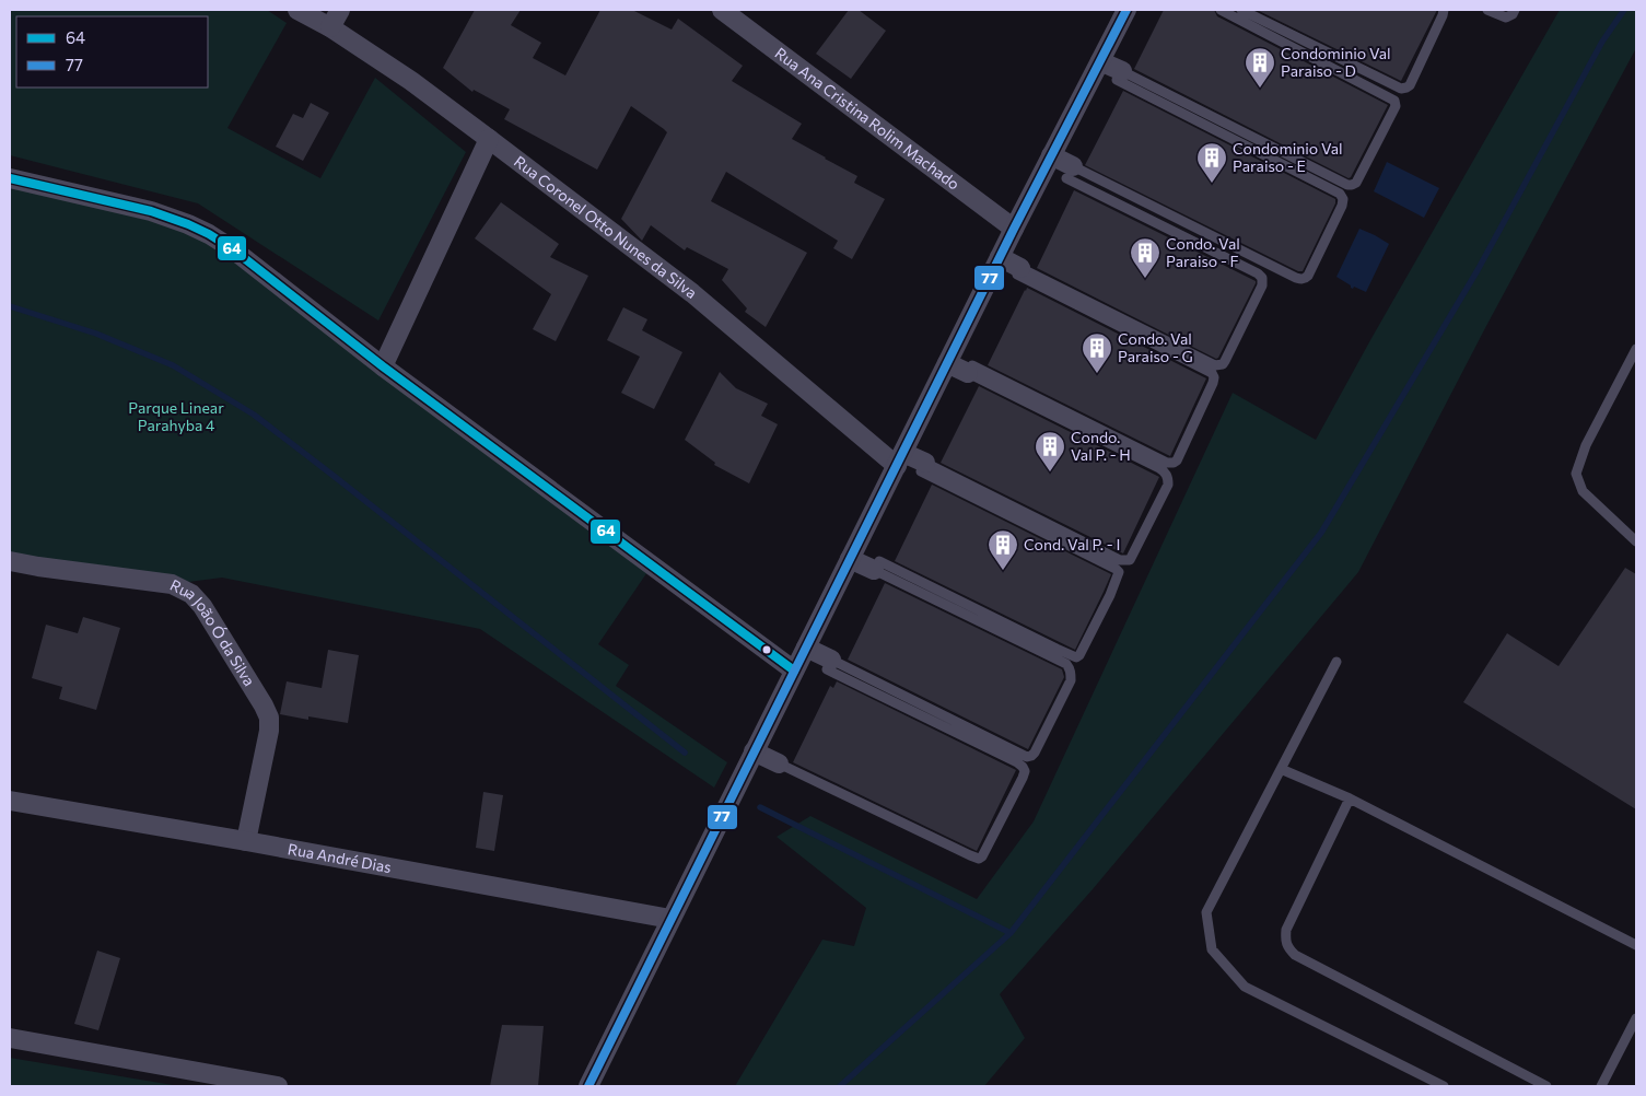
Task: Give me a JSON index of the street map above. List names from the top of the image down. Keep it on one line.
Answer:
{"streets":{"street":["Rua Ana Cristina Rolim Machado","Rua Coronel Otto Nunes da Silva","Rua João Ó da Silva","Rua André Dias"]},"crossings":[["Rua João Ó da Silva","Rua André Dias"]],"parks":["Parque Linear Parahyba 4"],"places":{"building":["Condominio Val Paraiso - D","Condominio Val Paraiso - E","Condo. Val Paraiso - F","Condo. Val Paraiso - G","Condo. Val P. - H","Cond. Val P. - I"]},"lines":["transit line 77","transit line 64"],"legend":["64","77"]}
